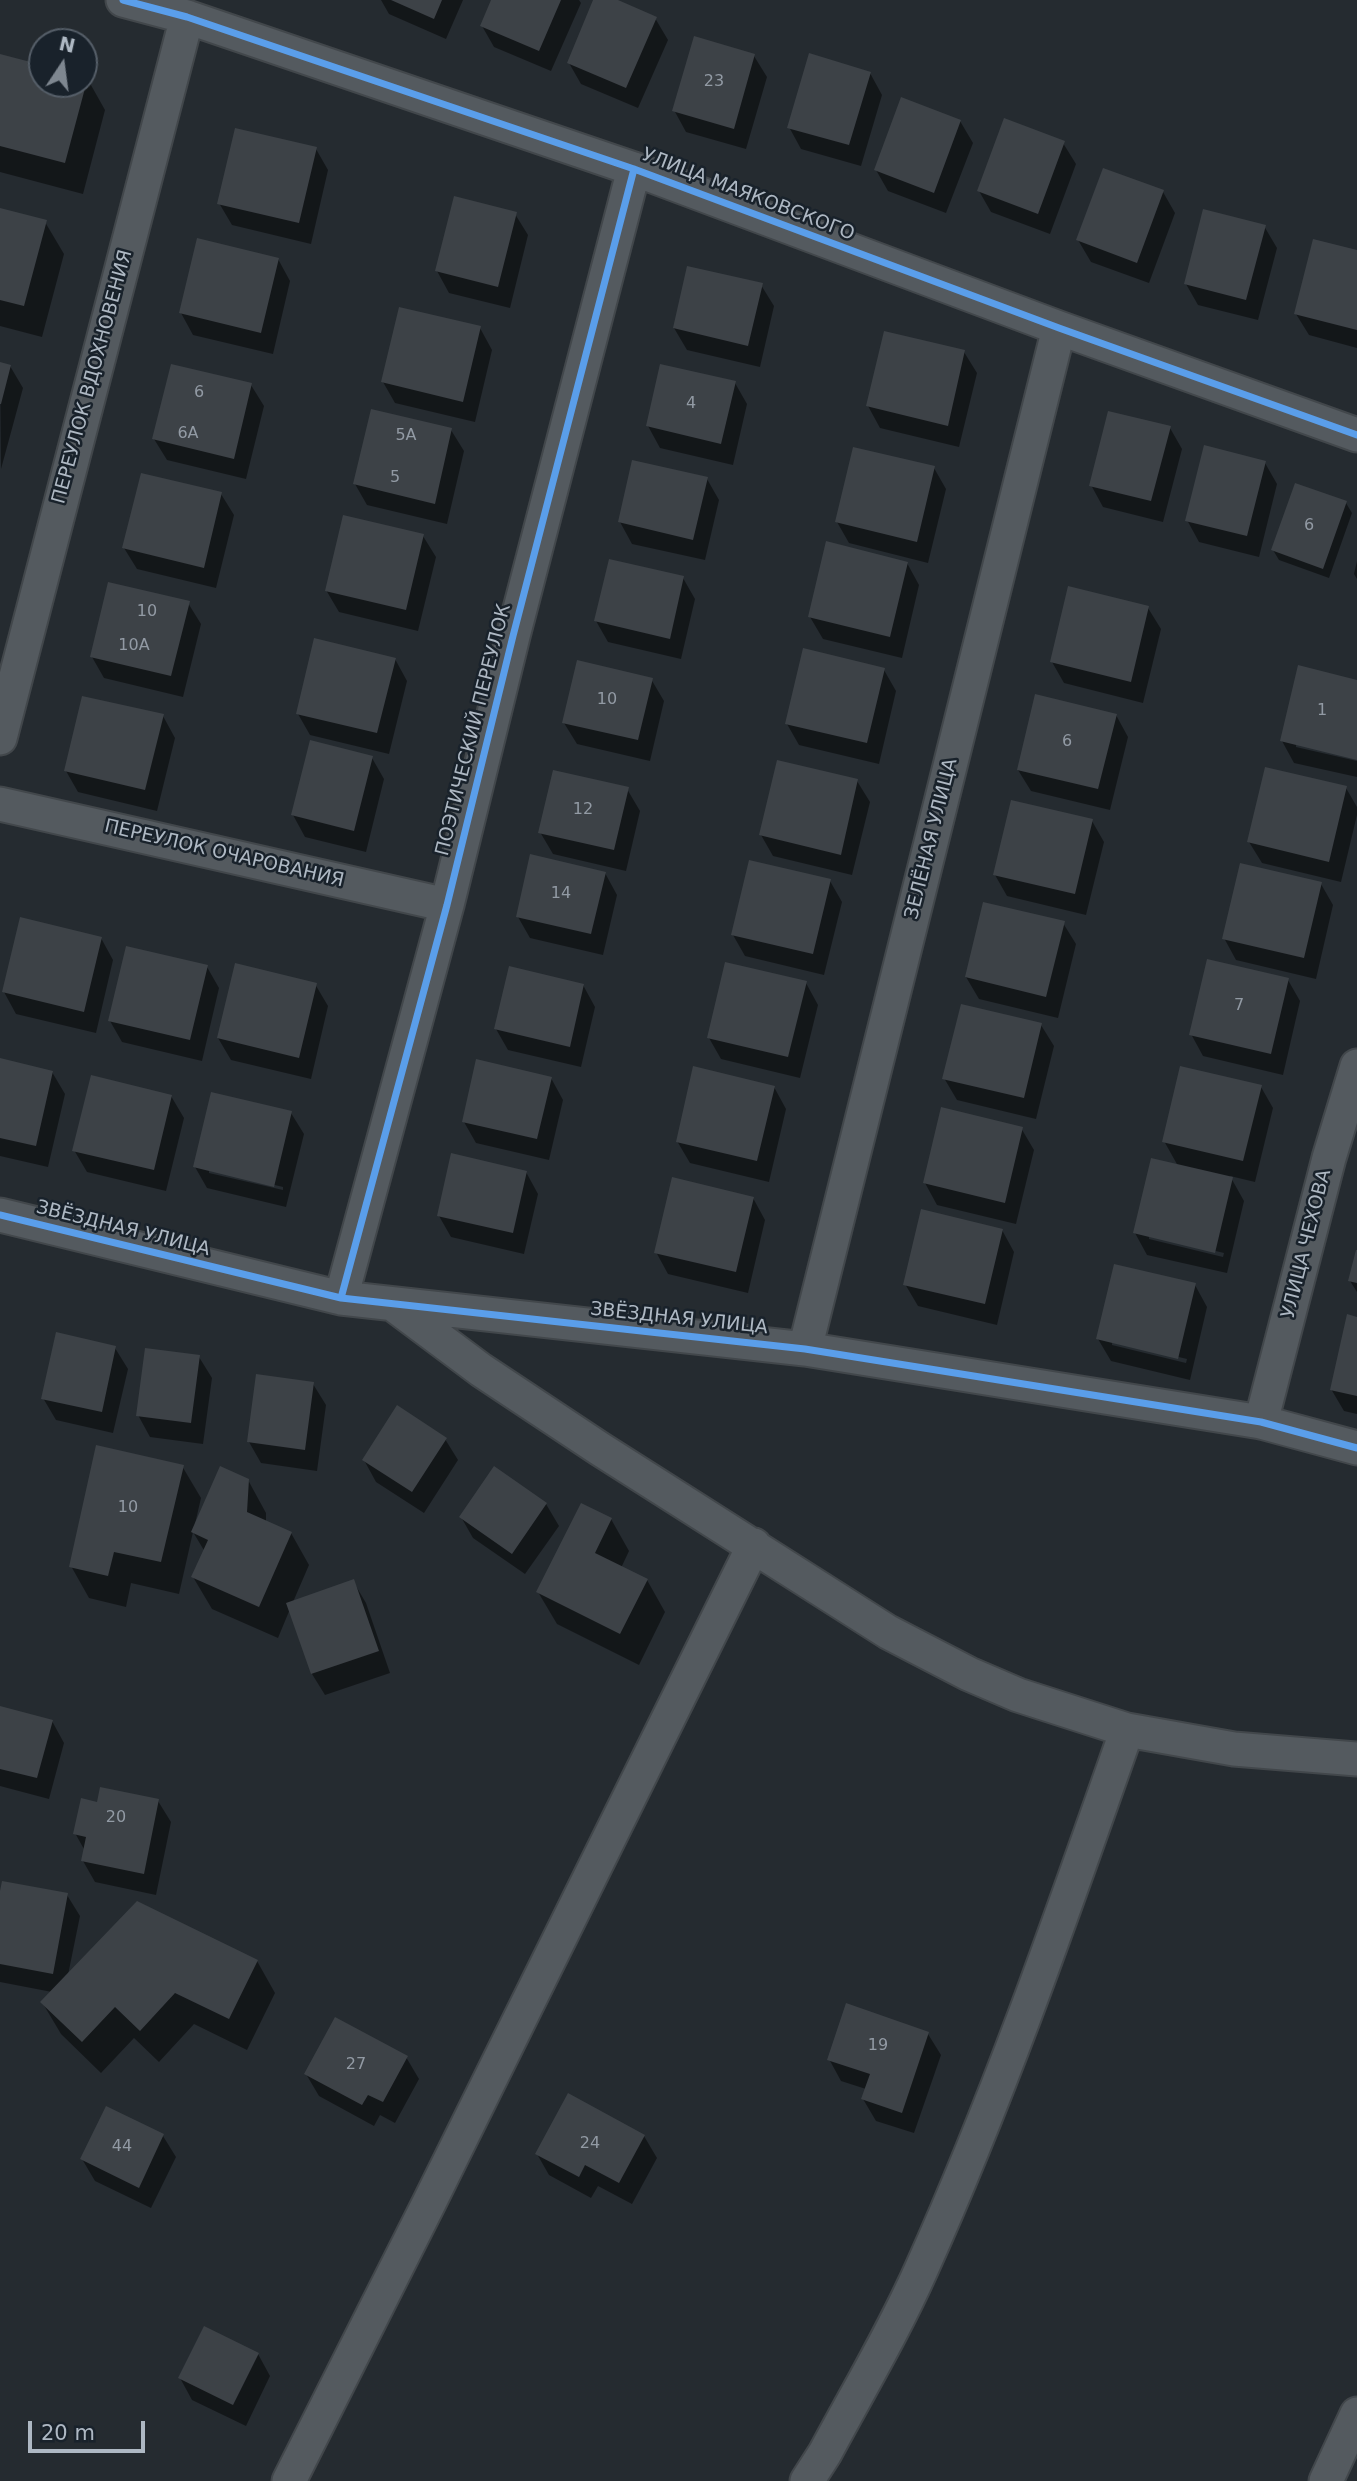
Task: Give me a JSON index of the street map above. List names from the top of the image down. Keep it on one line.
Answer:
{"streets":{"street":["УЛИЦА МАЯКОВСКОГО","ПЕРЕУЛОК ВДОХНОВЕНИЯ","ПОЭТИЧЕСКИЙ ПЕРЕУЛОК","ЗЕЛЁНАЯ УЛИЦА","ПЕРЕУЛОК ОЧАРОВАНИЯ","ЗВЁЗДНАЯ УЛИЦА","УЛИЦА ЧЕХОВА"]},"crossings":[["УЛИЦА МАЯКОВСКОГО","ПЕРЕУЛОК ВДОХНОВЕНИЯ"],["УЛИЦА МАЯКОВСКОГО","ПОЭТИЧЕСКИЙ ПЕРЕУЛОК"],["УЛИЦА МАЯКОВСКОГО","ЗЕЛЁНАЯ УЛИЦА"],["ПОЭТИЧЕСКИЙ ПЕРЕУЛОК","ПЕРЕУЛОК ОЧАРОВАНИЯ"],["ПОЭТИЧЕСКИЙ ПЕРЕУЛОК","ЗВЁЗДНАЯ УЛИЦА"],["ЗЕЛЁНАЯ УЛИЦА","ЗВЁЗДНАЯ УЛИЦА"],["ЗВЁЗДНАЯ УЛИЦА","УЛИЦА ЧЕХОВА"]],"house_numbers":["23","6","4","6А","5А","5","6","10","10А","10","1","6","12","14","7","10","20","19","27","24","44"],"scale_bar":"20 m","north":"top"}
